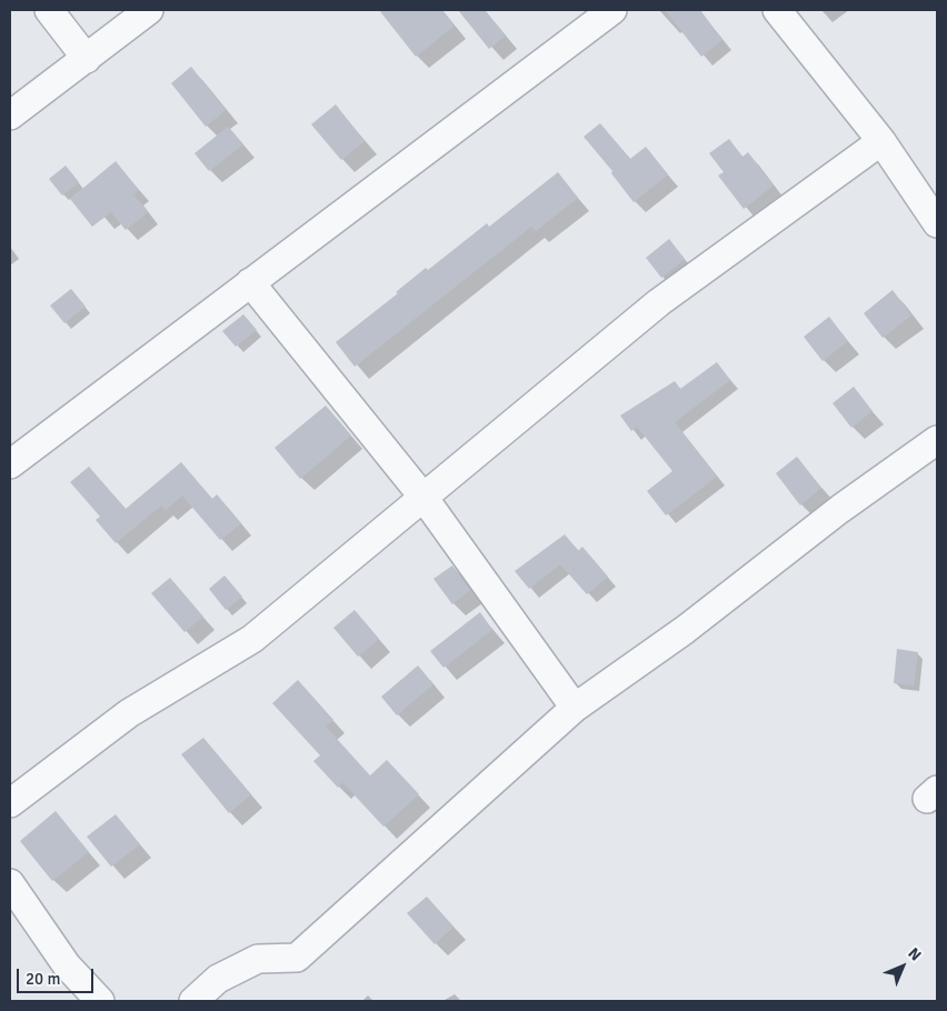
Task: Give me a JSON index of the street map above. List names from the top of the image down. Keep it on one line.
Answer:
{"scale_bar":"20 m","north":"top right"}
